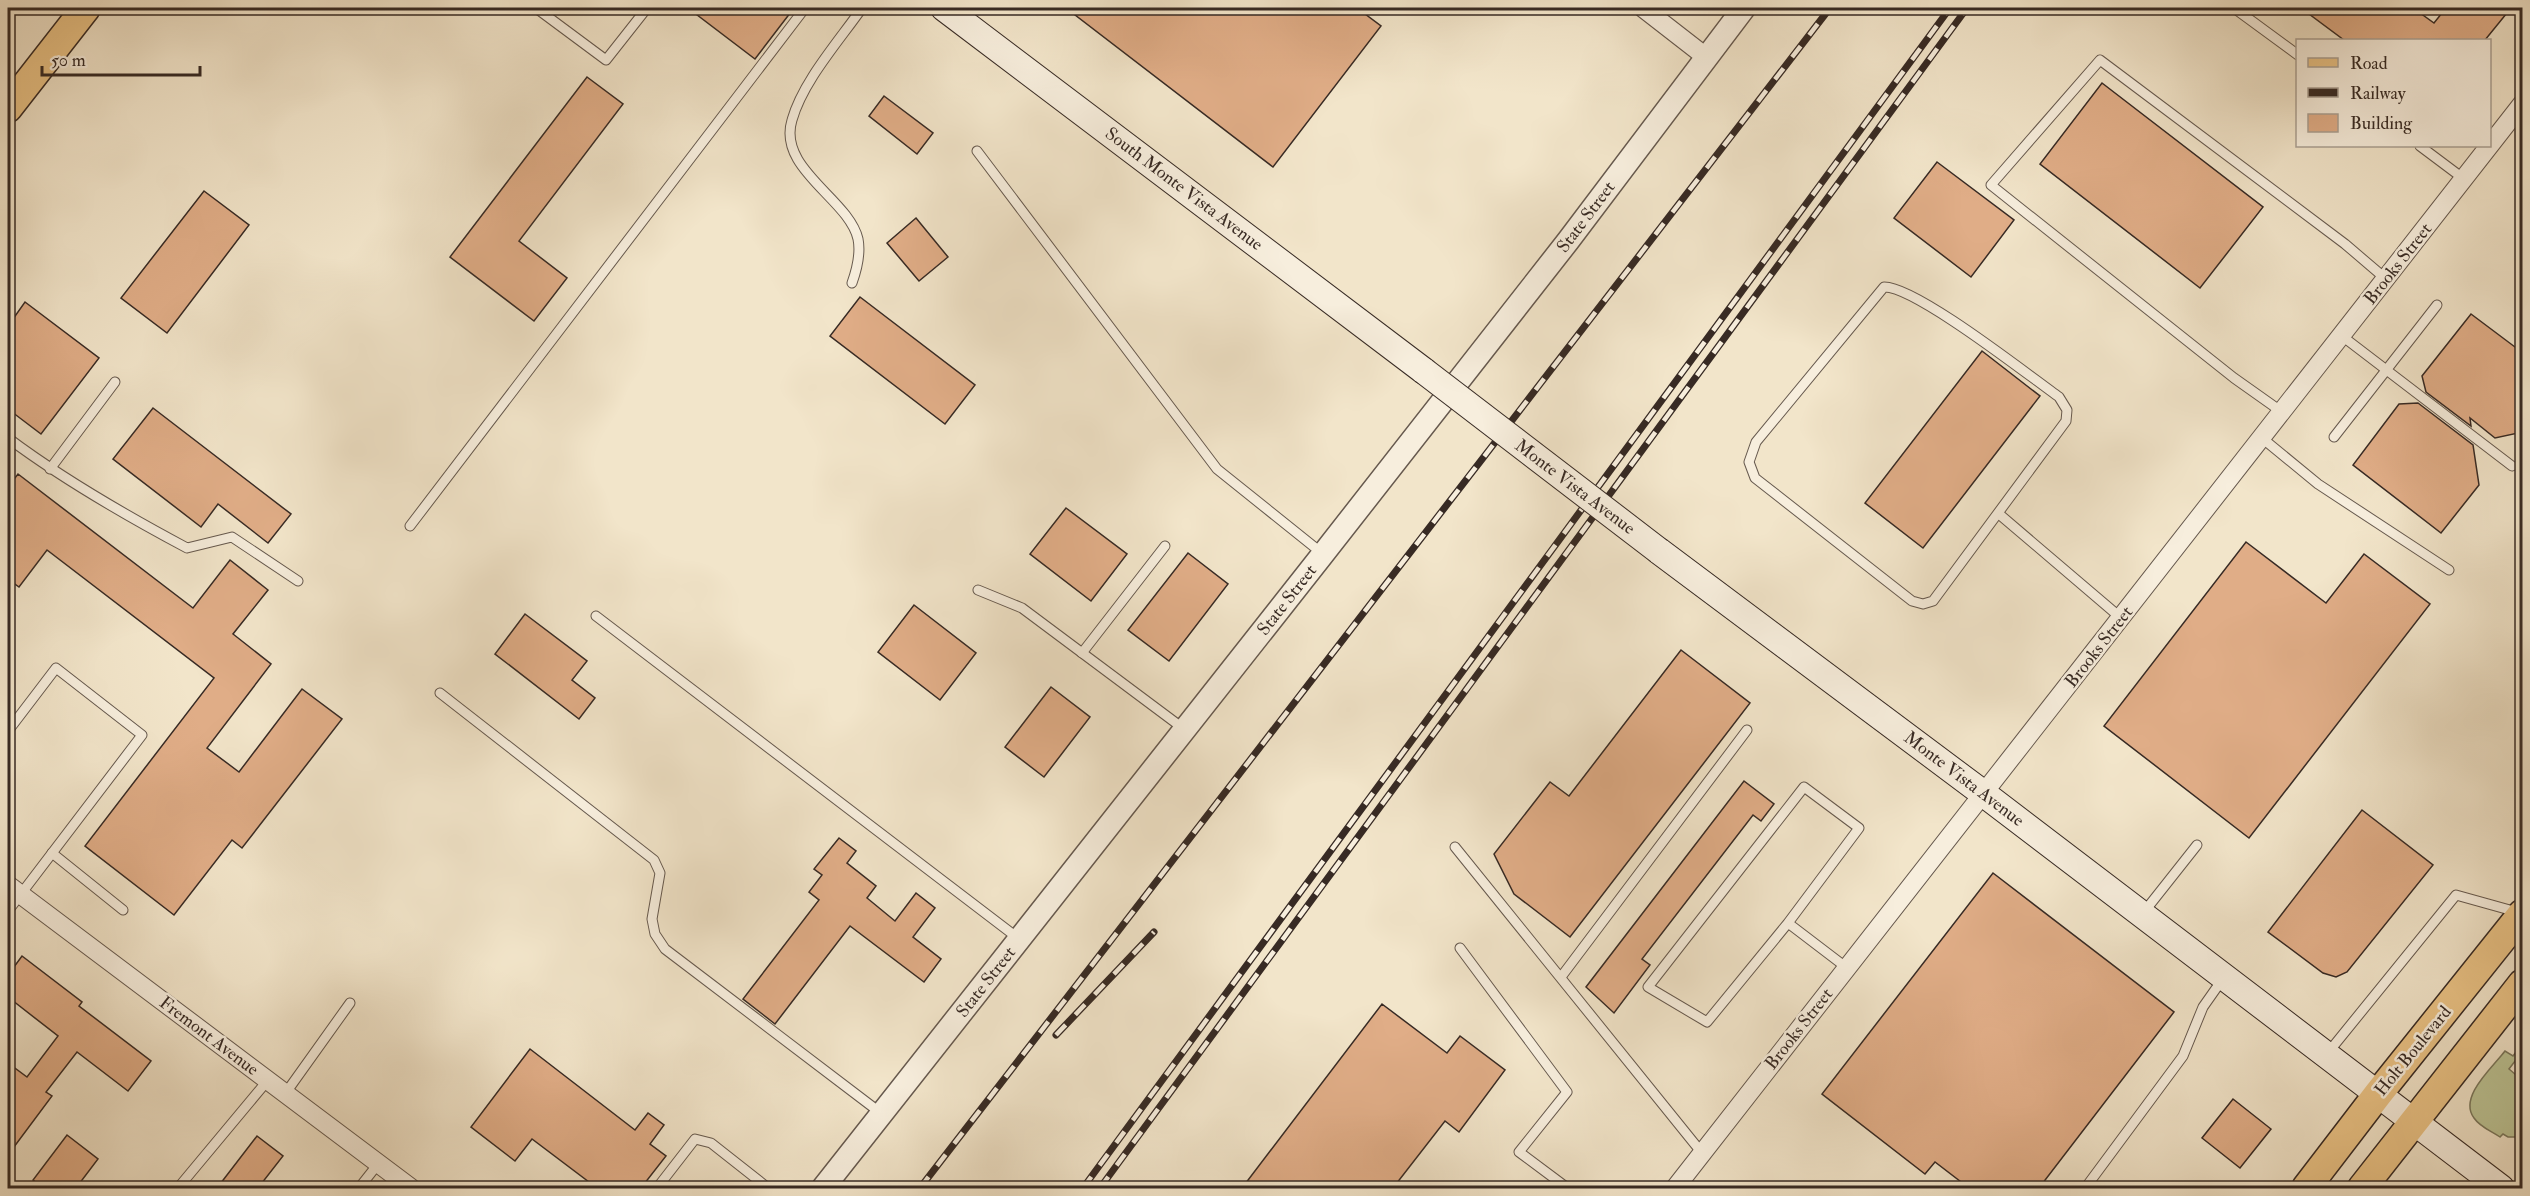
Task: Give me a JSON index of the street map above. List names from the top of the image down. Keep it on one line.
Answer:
{"streets":{"main road":["South Monte Vista Avenue","Monte Vista Avenue","Holt Boulevard"],"street":["State Street","Brooks Street","Fremont Avenue"]},"crossings":[["South Monte Vista Avenue","Monte Vista Avenue"],["Brooks Street","Monte Vista Avenue"],["Monte Vista Avenue","Holt Boulevard"]],"legend":["Road","Railway","Building"],"scale_bar":"50 m"}
